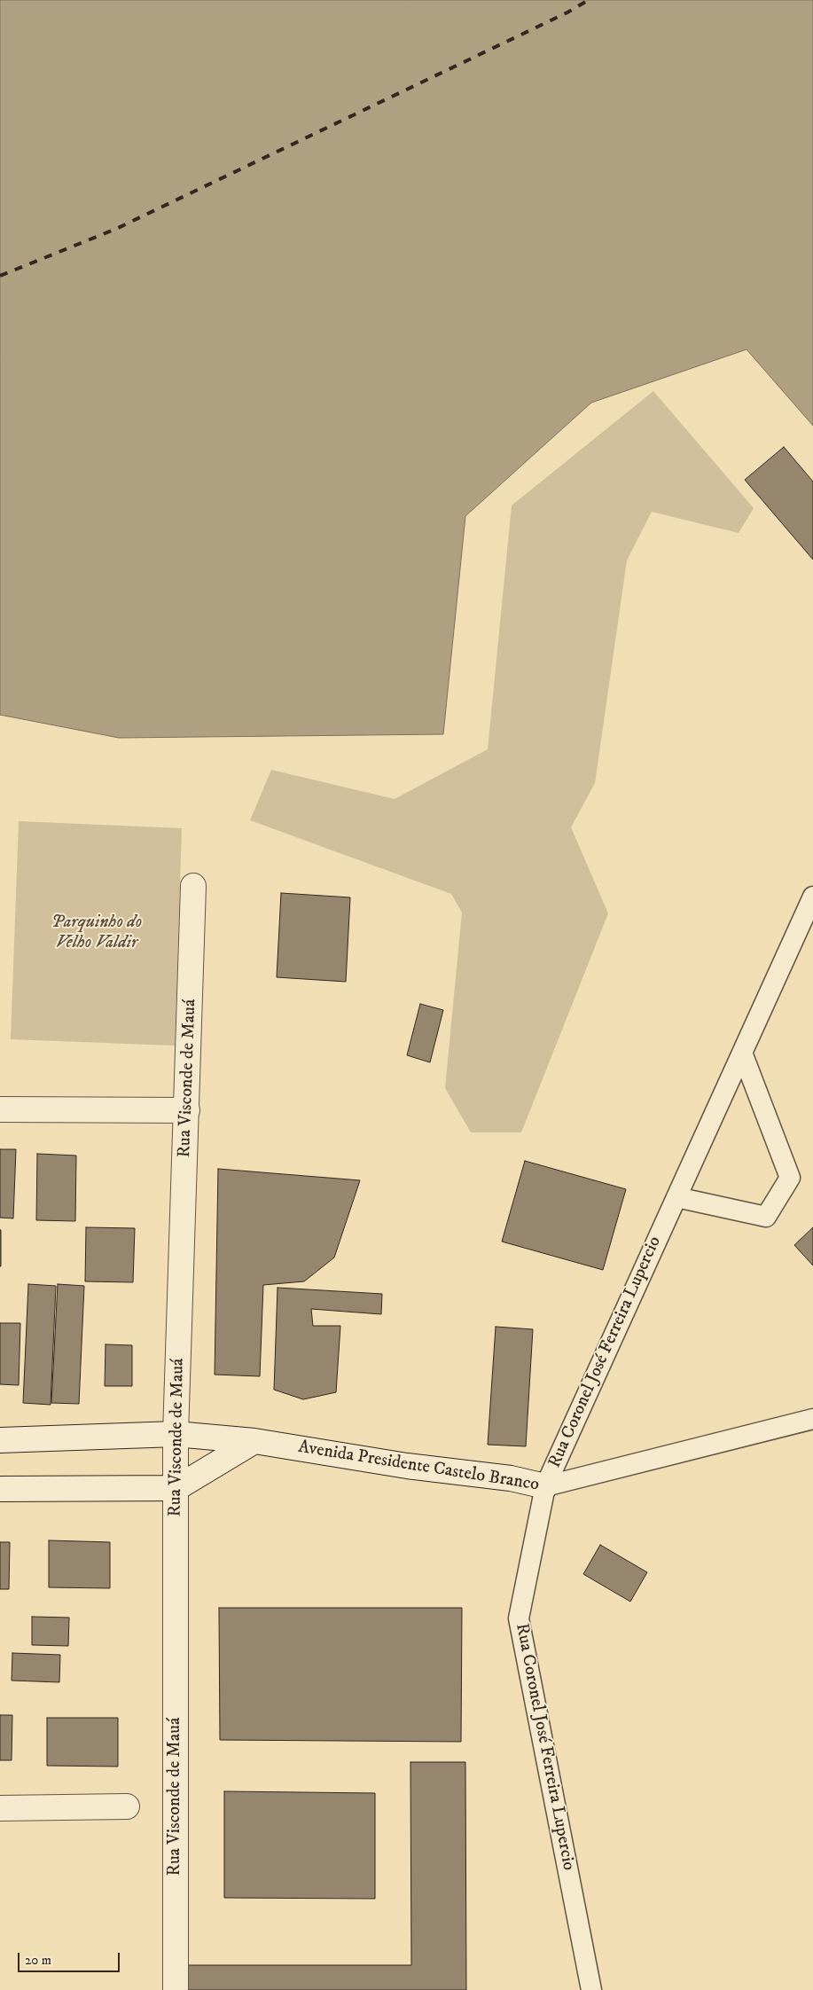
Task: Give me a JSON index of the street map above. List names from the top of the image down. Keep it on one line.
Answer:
{"streets":{"street":["Rua Visconde de Mauá","Avenida Presidente Castelo Branco"],"lane":["Rua Coronel José Ferreira Lupercio"]},"crossings":[["Rua Visconde de Mauá","Avenida Presidente Castelo Branco"],["Rua Coronel José Ferreira Lupercio","Avenida Presidente Castelo Branco"]],"parks":["Parquinho do Velho Valdir"],"scale_bar":"20 m"}
